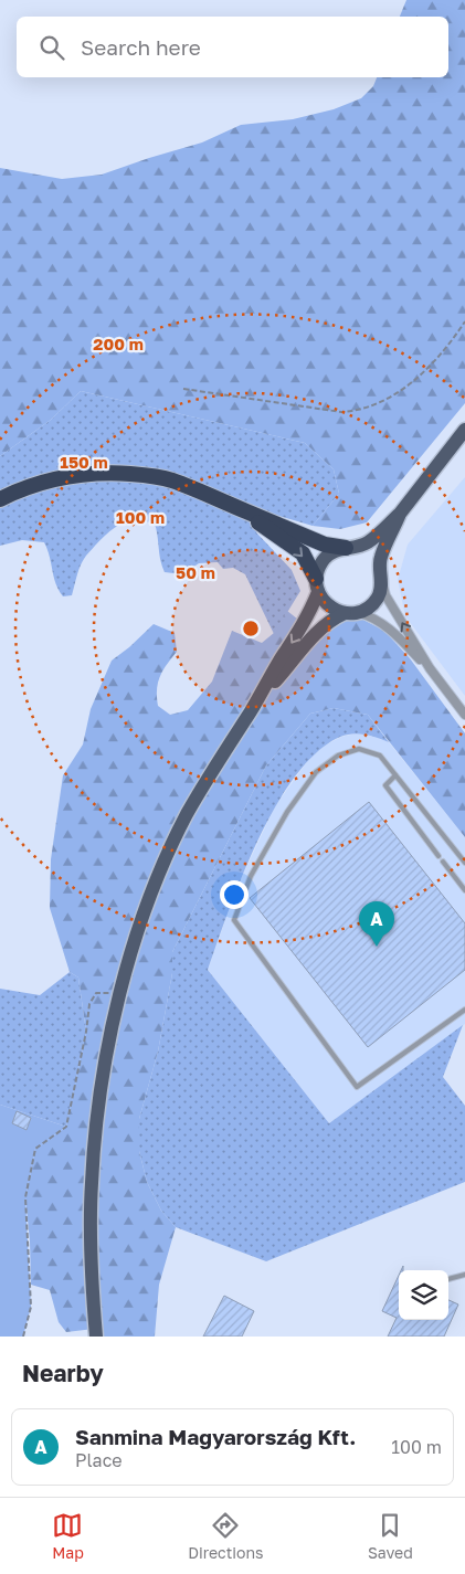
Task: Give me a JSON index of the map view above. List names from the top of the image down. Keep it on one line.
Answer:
{"page":{"search":"Search here","pins":"A","heading":"Nearby","list":[{"mark":"A","name":"Sanmina Magyarország Kft.","note":"Place","value":"100 m"}],"nav":["Map","Directions","Saved"]},"rings":["200 m","150 m","100 m","50 m"]}
